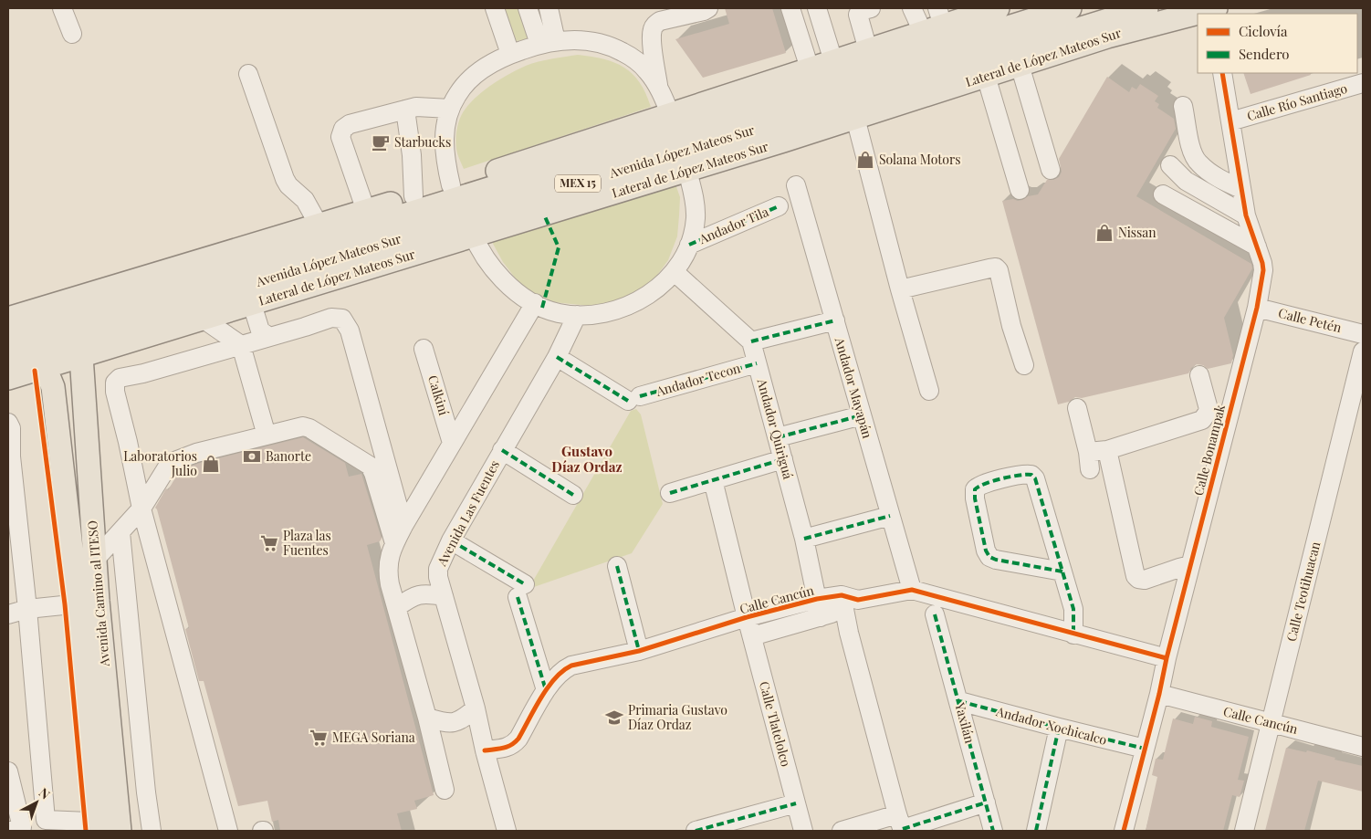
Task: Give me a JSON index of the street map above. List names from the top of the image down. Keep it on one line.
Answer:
{"streets":{"main road":["Lateral de López Mateos Sur","Avenida López Mateos Sur","MEX 15","Avenida Camino al ITESO"],"street":["Calle Río Santiago","Andador Tila","Calle Petén","Andador Tecon","Andador Mayapán","Calkiní","Andador Quiriguá","Calle Bonampak","Avenida Las Fuentes","Calle Teotihuacan","Calle Cancún","Yaxilán","Calle Tlatelolco","Andador Xochicalco"]},"crossings":[["Lateral de López Mateos Sur","Avenida López Mateos Sur"],["Lateral de López Mateos Sur","Avenida Camino al ITESO"],["Calle Río Santiago","Calle Bonampak"],["Calle Petén","Calle Bonampak"],["Andador Tecon","Andador Quiriguá"],["Andador Tecon","Avenida Las Fuentes"],["Andador Mayapán","Calle Cancún"],["Andador Quiriguá","Calle Cancún"],["Calle Bonampak","Calle Cancún"],["Calle Bonampak","Andador Xochicalco"],["Avenida Las Fuentes","Calle Cancún"],["Calle Teotihuacan","Calle Cancún"],["Calle Cancún","Calle Tlatelolco"],["Yaxilán","Andador Xochicalco"]],"districts":["Gustavo Díaz Ordaz"],"places":{"cafe":["Starbucks"],"shop":["Solana Motors","Nissan","Laboratorios Julio"],"bank":["Banorte"],"supermarket":["Plaza las Fuentes","MEGA Soriana"],"school or university":["Primaria Gustavo Díaz Ordaz"]},"legend":["Ciclovía","Sendero"],"north":"top right"}
